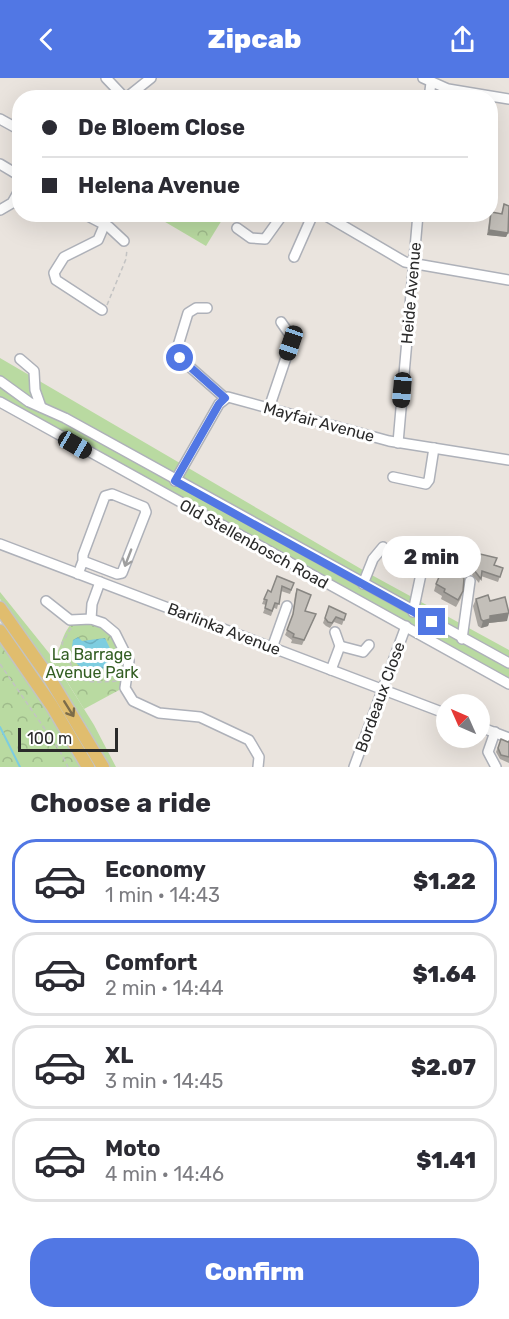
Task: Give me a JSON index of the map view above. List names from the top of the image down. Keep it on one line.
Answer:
{"streets":{"street":["Heide Avenue","Mayfair Avenue","Old Stellenbosch Road","Barlinka Avenue","Bordeaux Close"]},"crossings":[["Heide Avenue","Mayfair Avenue"],["Old Stellenbosch Road","Bordeaux Close"],["Barlinka Avenue","Bordeaux Close"]],"parks":["La Barrage Avenue Park"],"scale_bar":"100 m","north":"top left","page":{"header":"Zipcab","banner":["De Bloem Close","Helena Avenue"],"bubble":"2 min","scale":"100 m","heading":"Choose a ride","list":[{"name":"Economy","note":"1 min · 14:43","value":"$1.22"},{"name":"Comfort","note":"2 min · 14:44","value":"$1.64"},{"name":"XL","note":"3 min · 14:45","value":"$2.07"},{"name":"Moto","note":"4 min · 14:46","value":"$1.41"}],"buttons":"Confirm"}}
